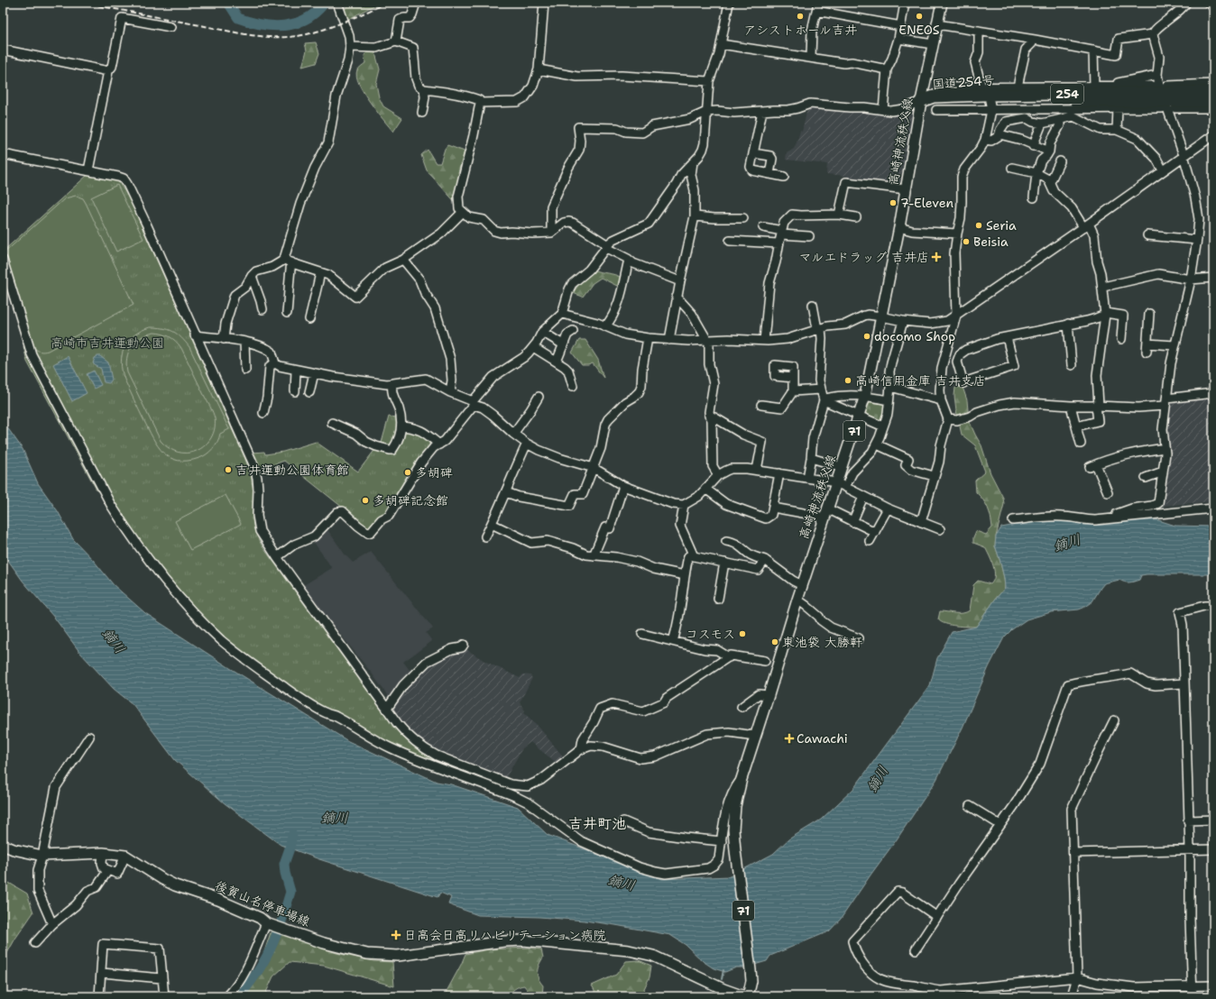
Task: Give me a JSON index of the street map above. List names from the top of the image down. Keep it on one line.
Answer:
{"streets":{"highway":["国道254号","254"],"main road":["高崎神流秩父線","71","後賀山名停車場線"]},"crossings":[["国道254号","高崎神流秩父線"],["高崎神流秩父線","後賀山名停車場線"]],"districts":["吉井町池"],"water":["鏑川"],"parks":["高崎市吉井運動公園"],"places":{"other":["アシストホール吉井","ENEOS","7-Eleven","Seria","Beisia","docomo Shop","高崎信用金庫 吉井支店","吉井運動公園体育館","多胡碑","多胡碑記念館","コスモス","東池袋 大勝軒"],"health":["マルエドラッグ 吉井店","Cawachi","日高会日高リハビリテーション病院"]}}
